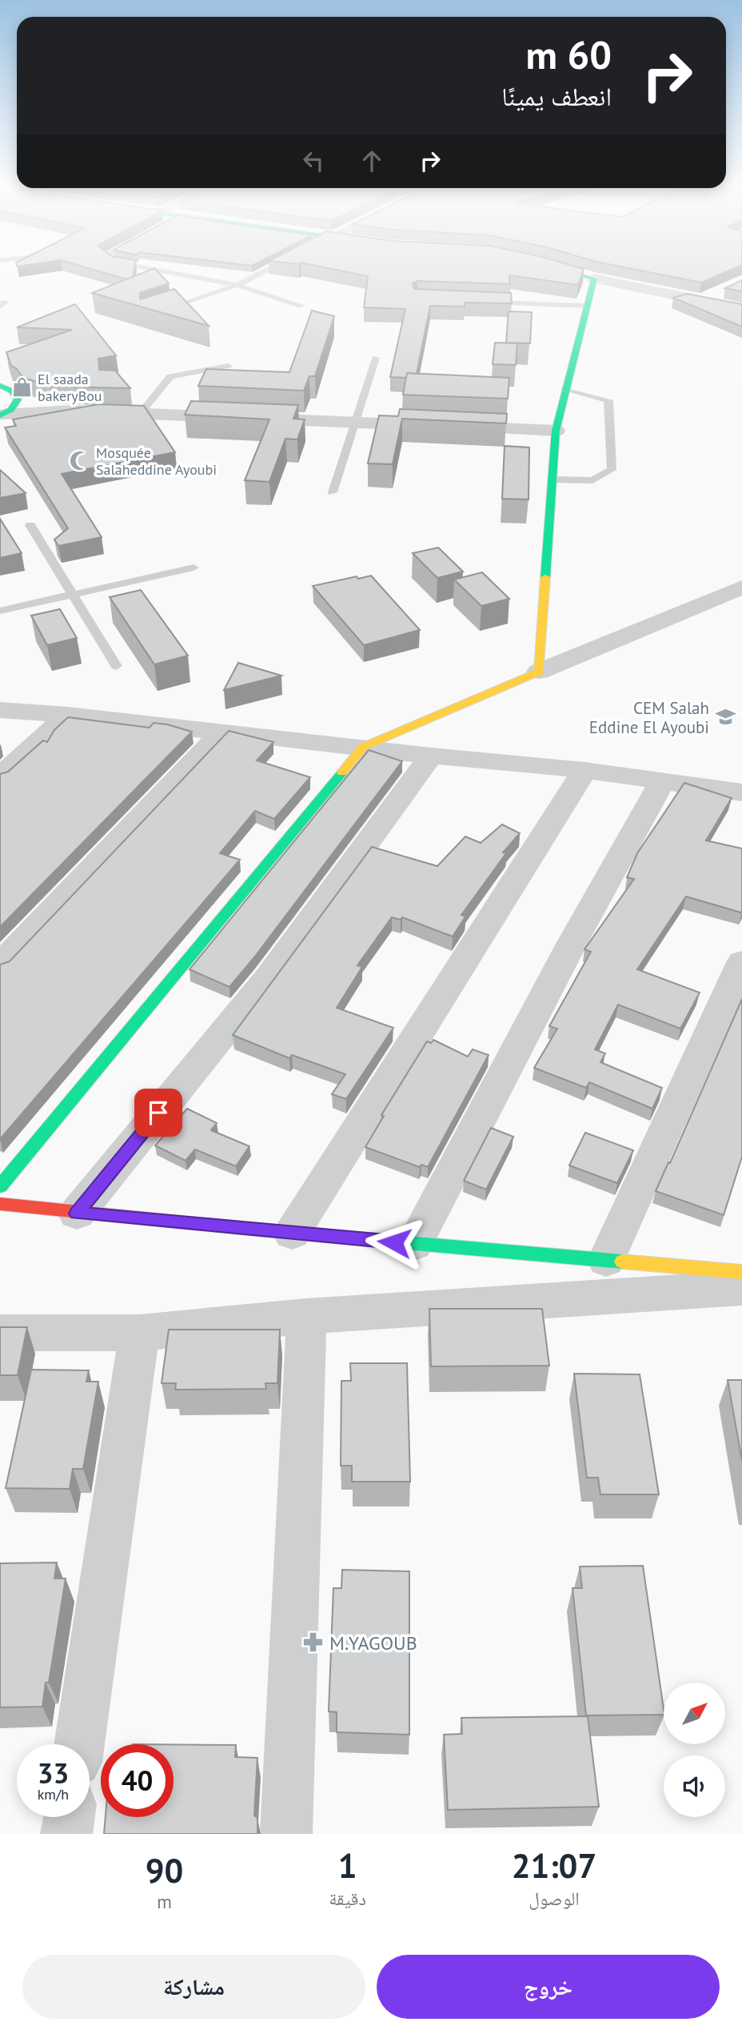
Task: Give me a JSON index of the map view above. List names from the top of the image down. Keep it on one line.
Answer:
{"places":{"shop":["El saada bakeryBou"],"mosque":["Mosquée Salaheddine Ayoubi"],"school or university":["CEM Salah Eddine El Ayoubi"],"pharmacy":["M.YAGOUB"]},"north":"top right","page":{"turn":["60 m","انعطف يمينًا"],"speed":"33 km/h","limit":"40","eta":["21:07","الوصول","1","دقيقة","90","m"],"buttons":["خروج","مشاركة"]}}
